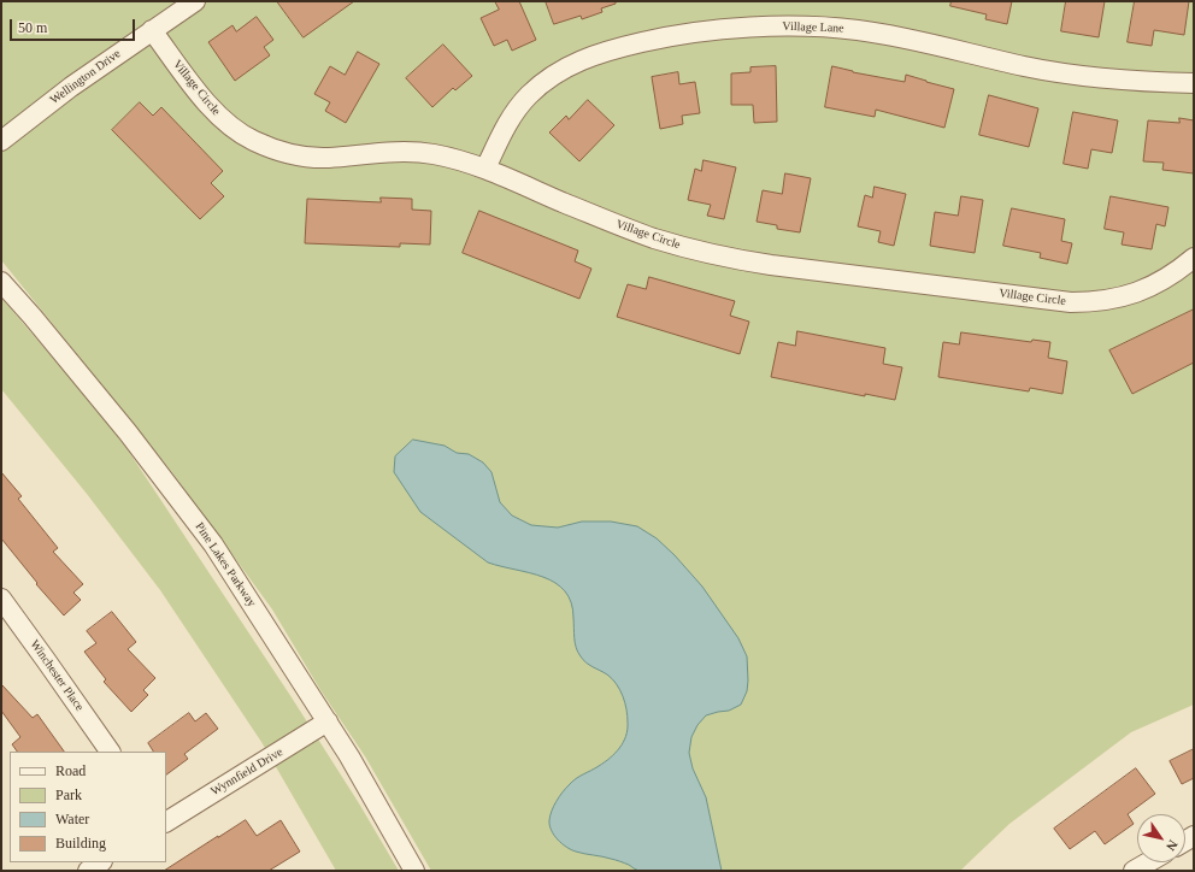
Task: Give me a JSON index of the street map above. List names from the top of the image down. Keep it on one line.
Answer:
{"streets":{"street":["Village Lane","Wellington Drive","Village Circle","Pine Lakes Parkway","Winchester Place","Wynnfield Drive"]},"crossings":[["Village Lane","Village Circle"],["Wellington Drive","Village Circle"],["Pine Lakes Parkway","Wynnfield Drive"]],"legend":["Road","Park","Water","Building"],"scale_bar":"50 m","north":"bottom right"}
